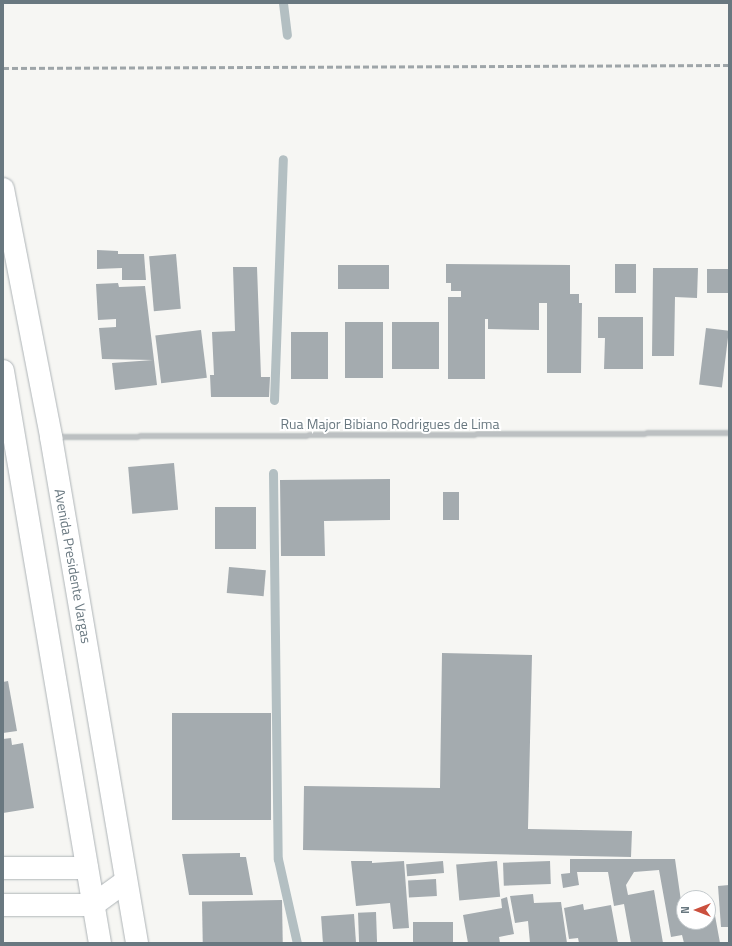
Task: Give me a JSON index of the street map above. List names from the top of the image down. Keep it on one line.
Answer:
{"streets":{"main road":["Avenida Presidente Vargas"],"street":["Rua Major Bibiano Rodrigues de Lima"]},"crossings":[["Rua Major Bibiano Rodrigues de Lima","Avenida Presidente Vargas"]],"north":"left"}
